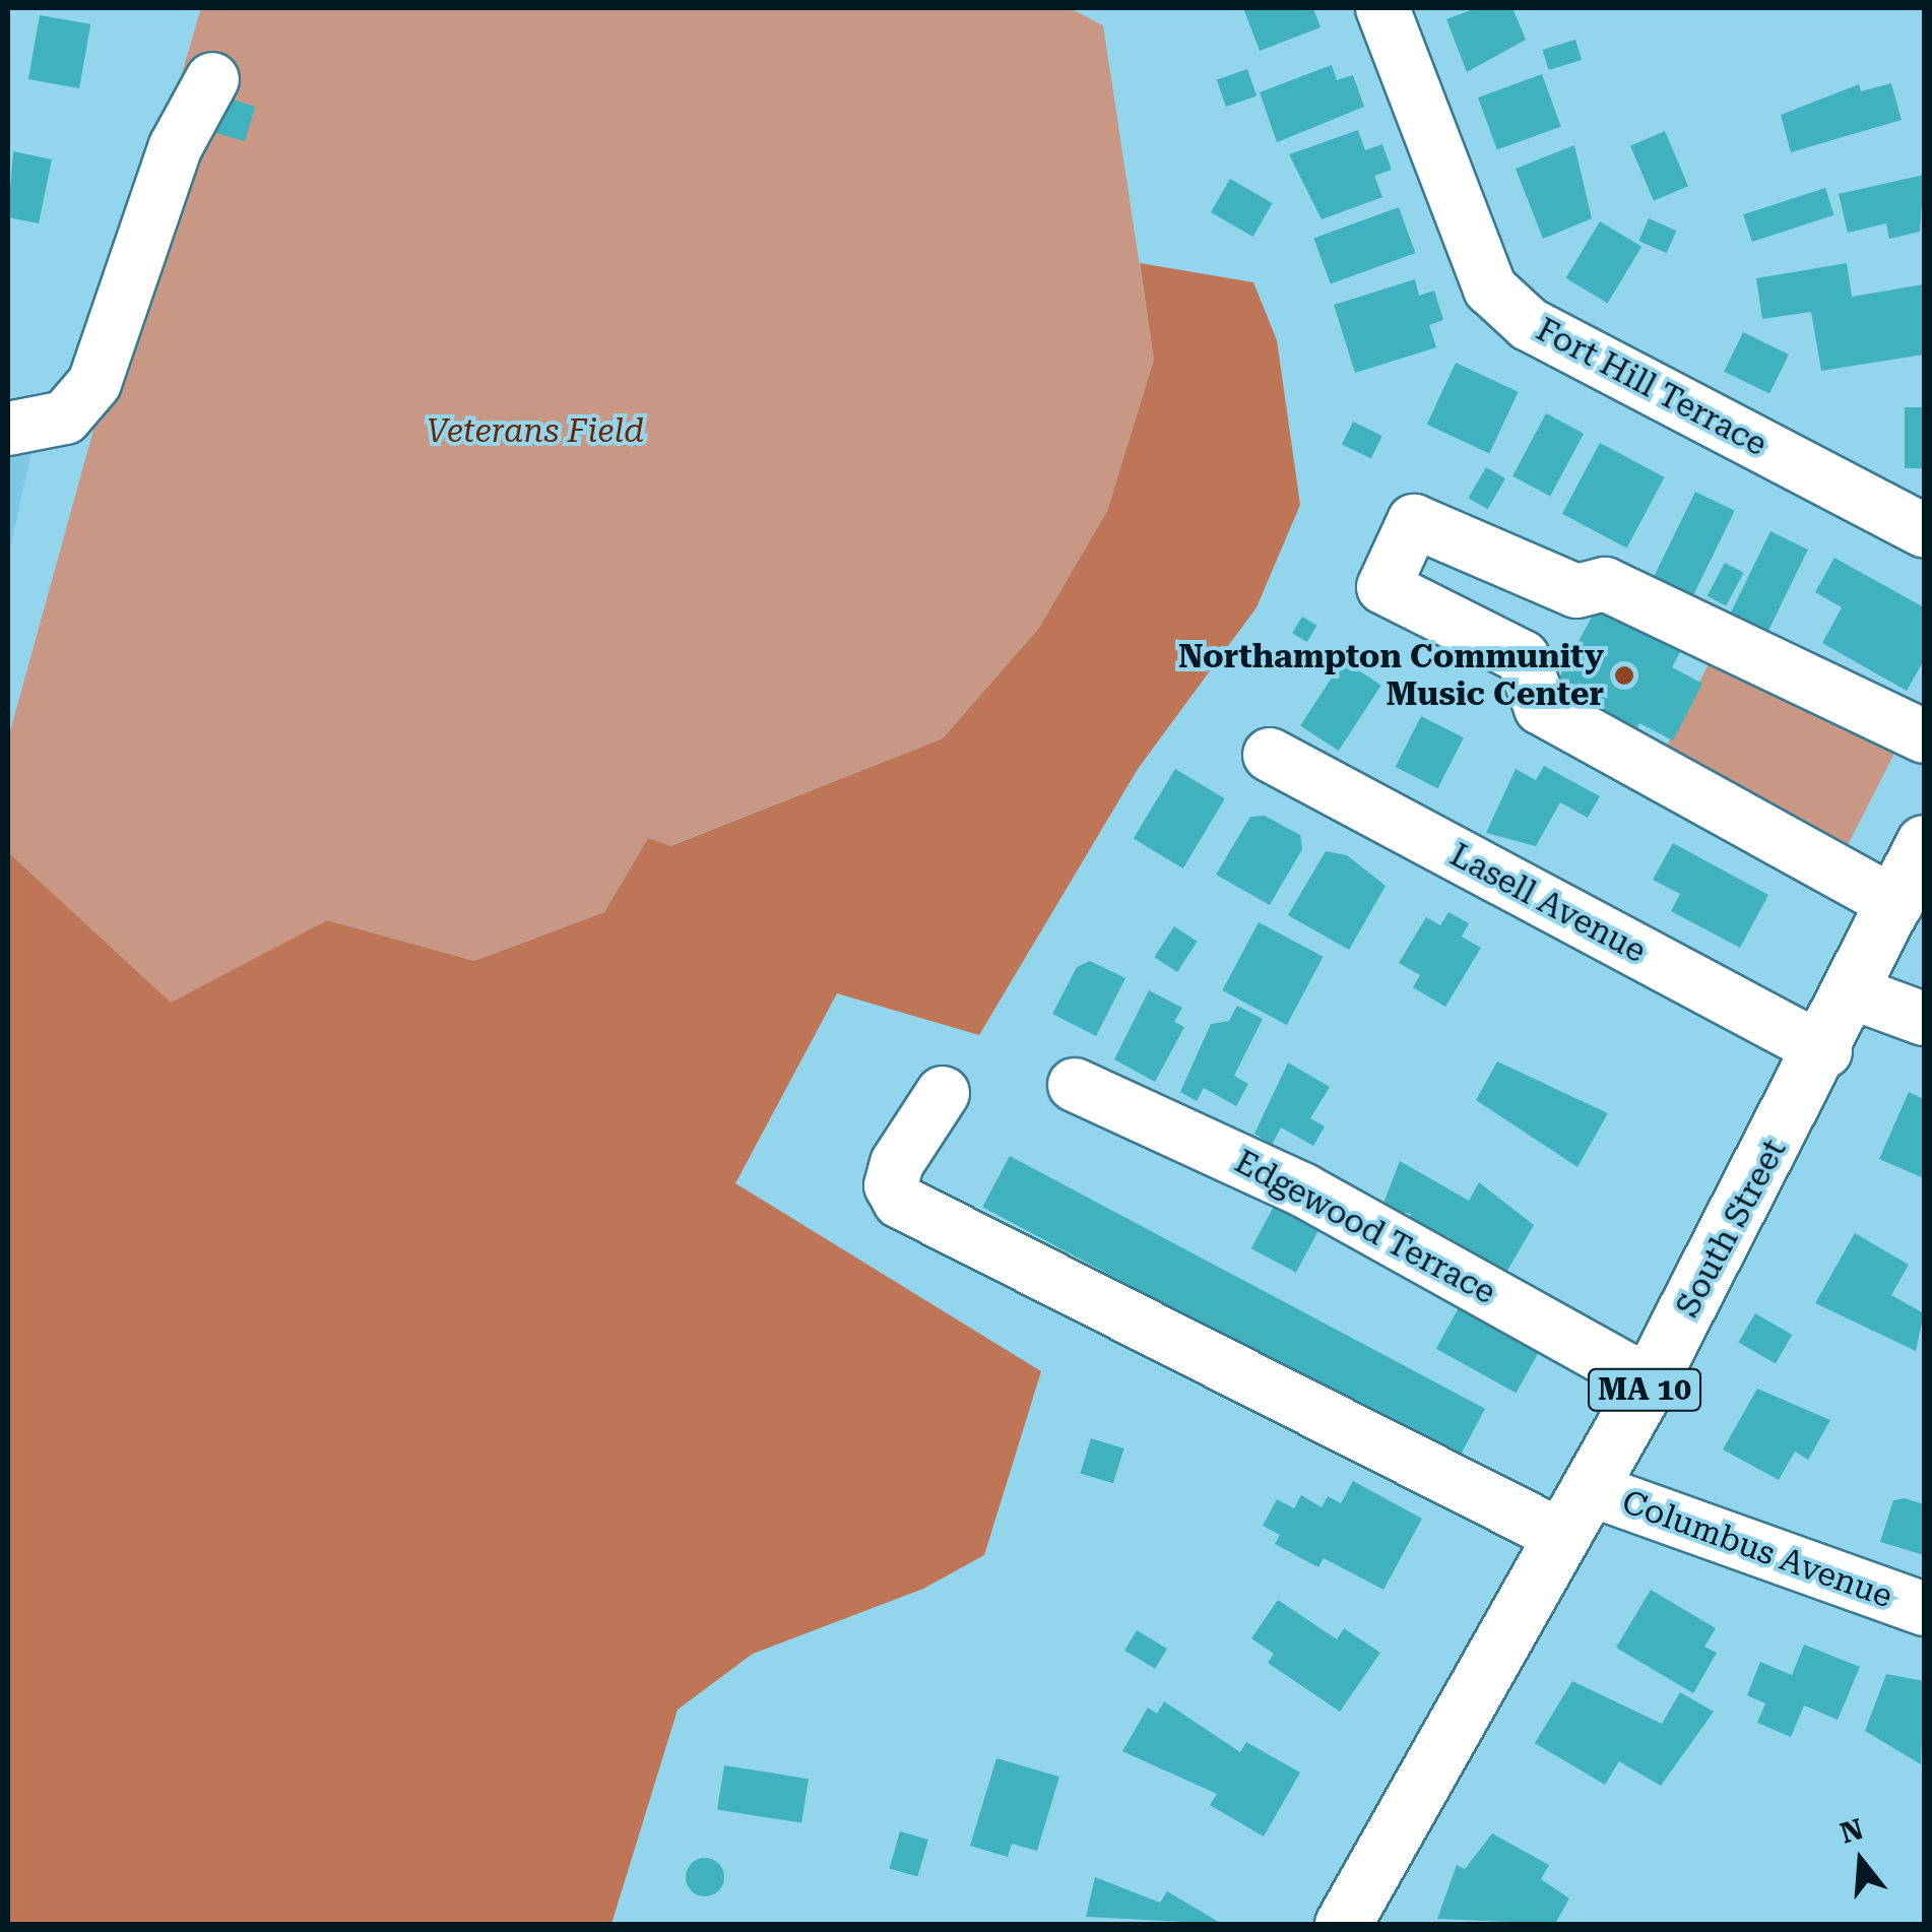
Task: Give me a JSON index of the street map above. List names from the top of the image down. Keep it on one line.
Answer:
{"streets":{"main road":["South Street","MA 10"],"street":["Fort Hill Terrace","Lasell Avenue","Edgewood Terrace","Columbus Avenue"]},"crossings":[["Lasell Avenue","South Street"],["Edgewood Terrace","South Street"],["South Street","Columbus Avenue"]],"parks":["Veterans Field"],"places":["Northampton Community Music Center"],"north":"top"}
